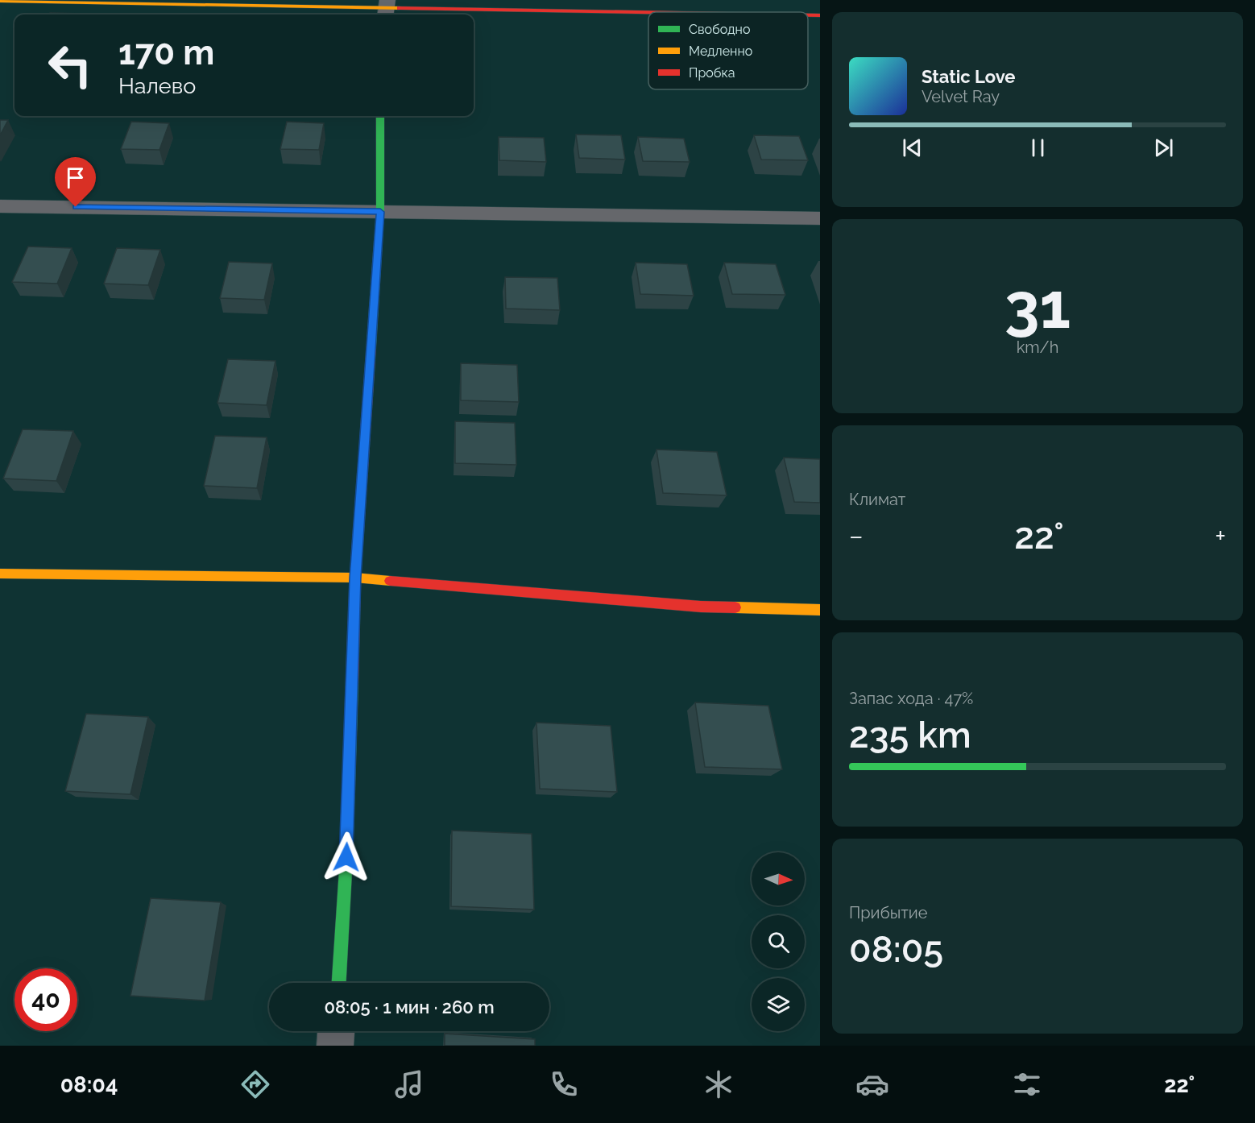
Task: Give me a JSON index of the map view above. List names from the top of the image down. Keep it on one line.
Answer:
{"legend":["Свободно","Медленно","Пробка"],"north":"right","page":{"turn":["170 m","Налево"],"song":["Static Love","Velvet Ray"],"tile":[["31","km/h"],"Климат",["Запас хода · 47%","235 km"],["Прибытие","08:05"]],"heat":["−","22°","+"],"limit":"40","trip":"08:05 · 1 мин · 260 m","tabs":["08:04","22°"]}}
